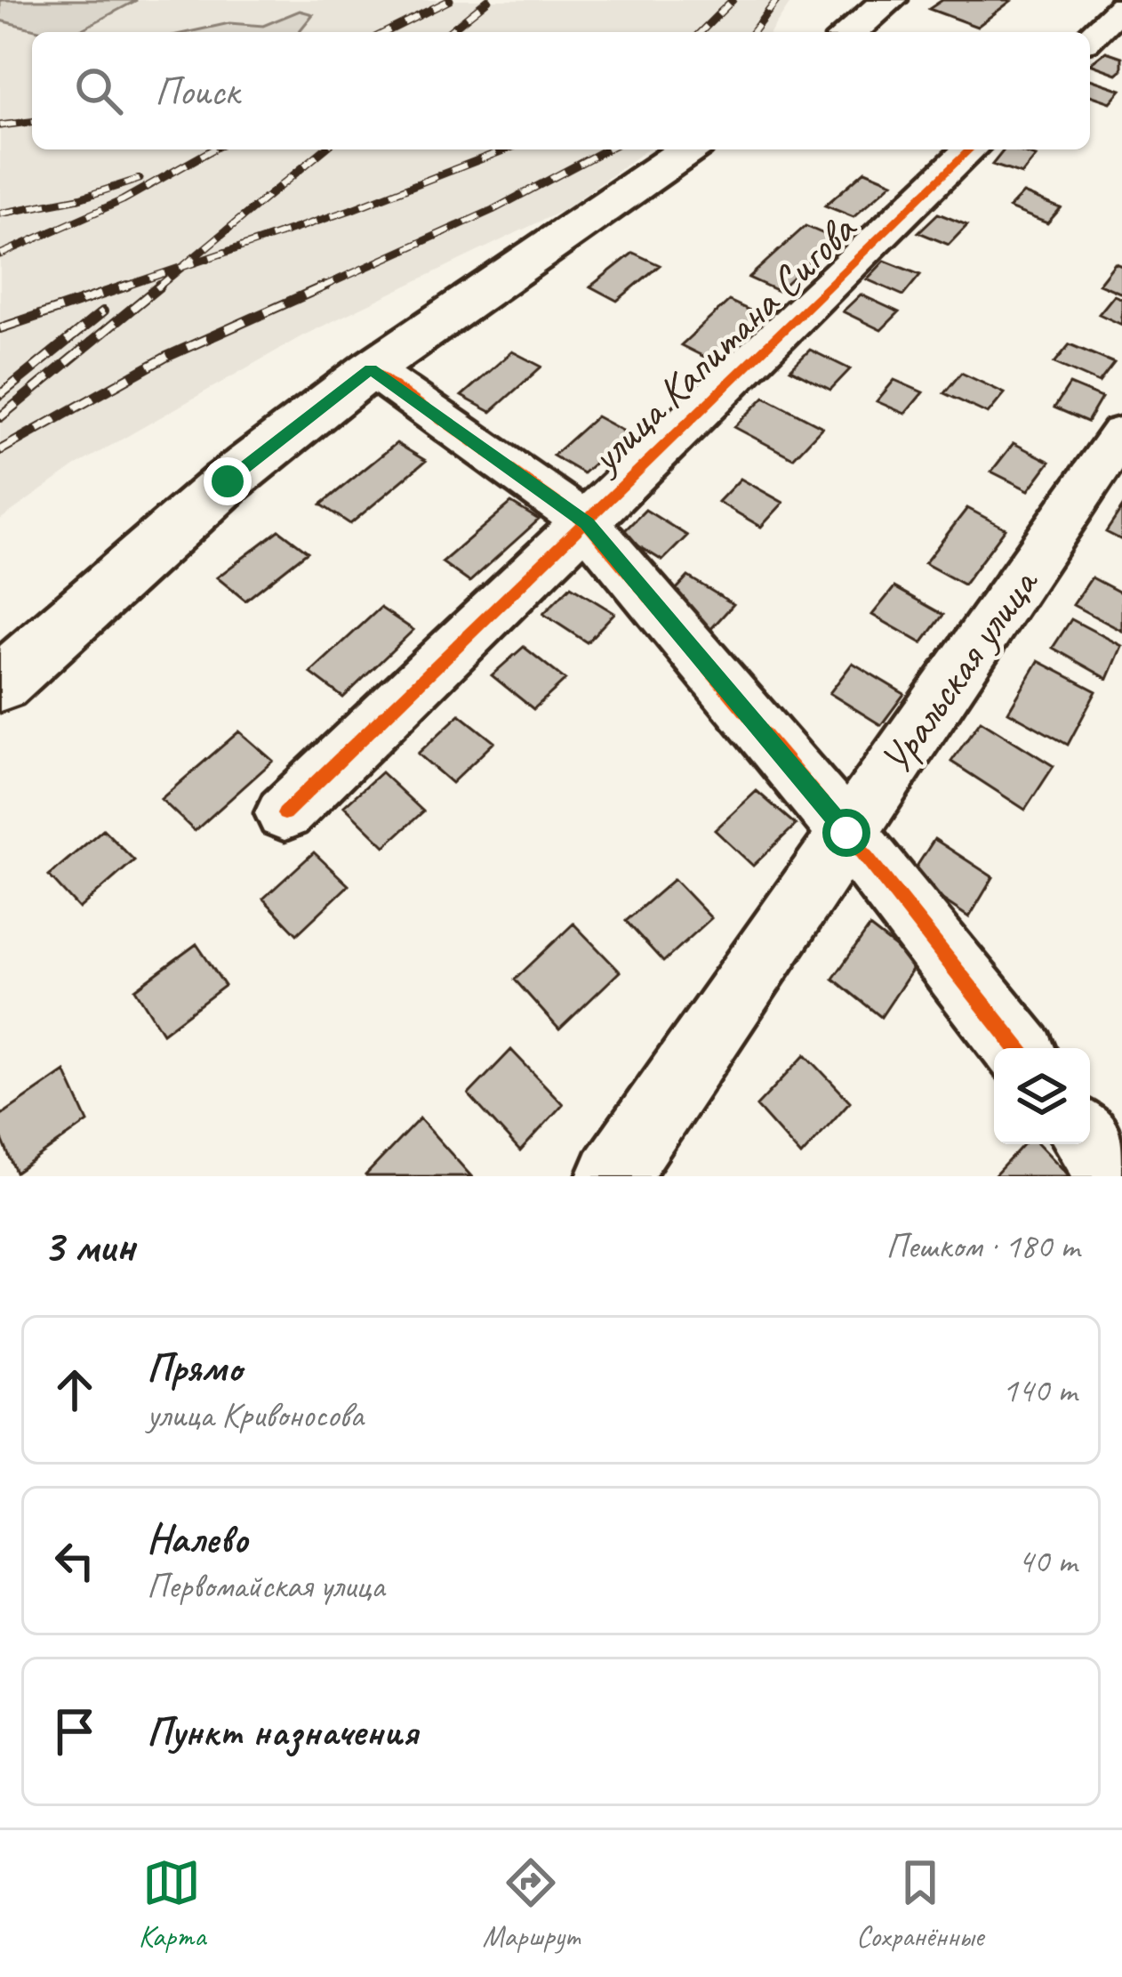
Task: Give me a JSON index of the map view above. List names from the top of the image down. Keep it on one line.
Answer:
{"streets":{"street":["улица Капитана Сигова","Уральская улица"]},"page":{"search":"Поиск","heading":["3 мин","Пешком · 180 m"],"list":[["Прямо","улица Кривоносова","140 m"],["Налево","Первомайская улица","40 m"],"Пункт назначения"],"nav":["Карта","Маршрут","Сохранённые"]}}
